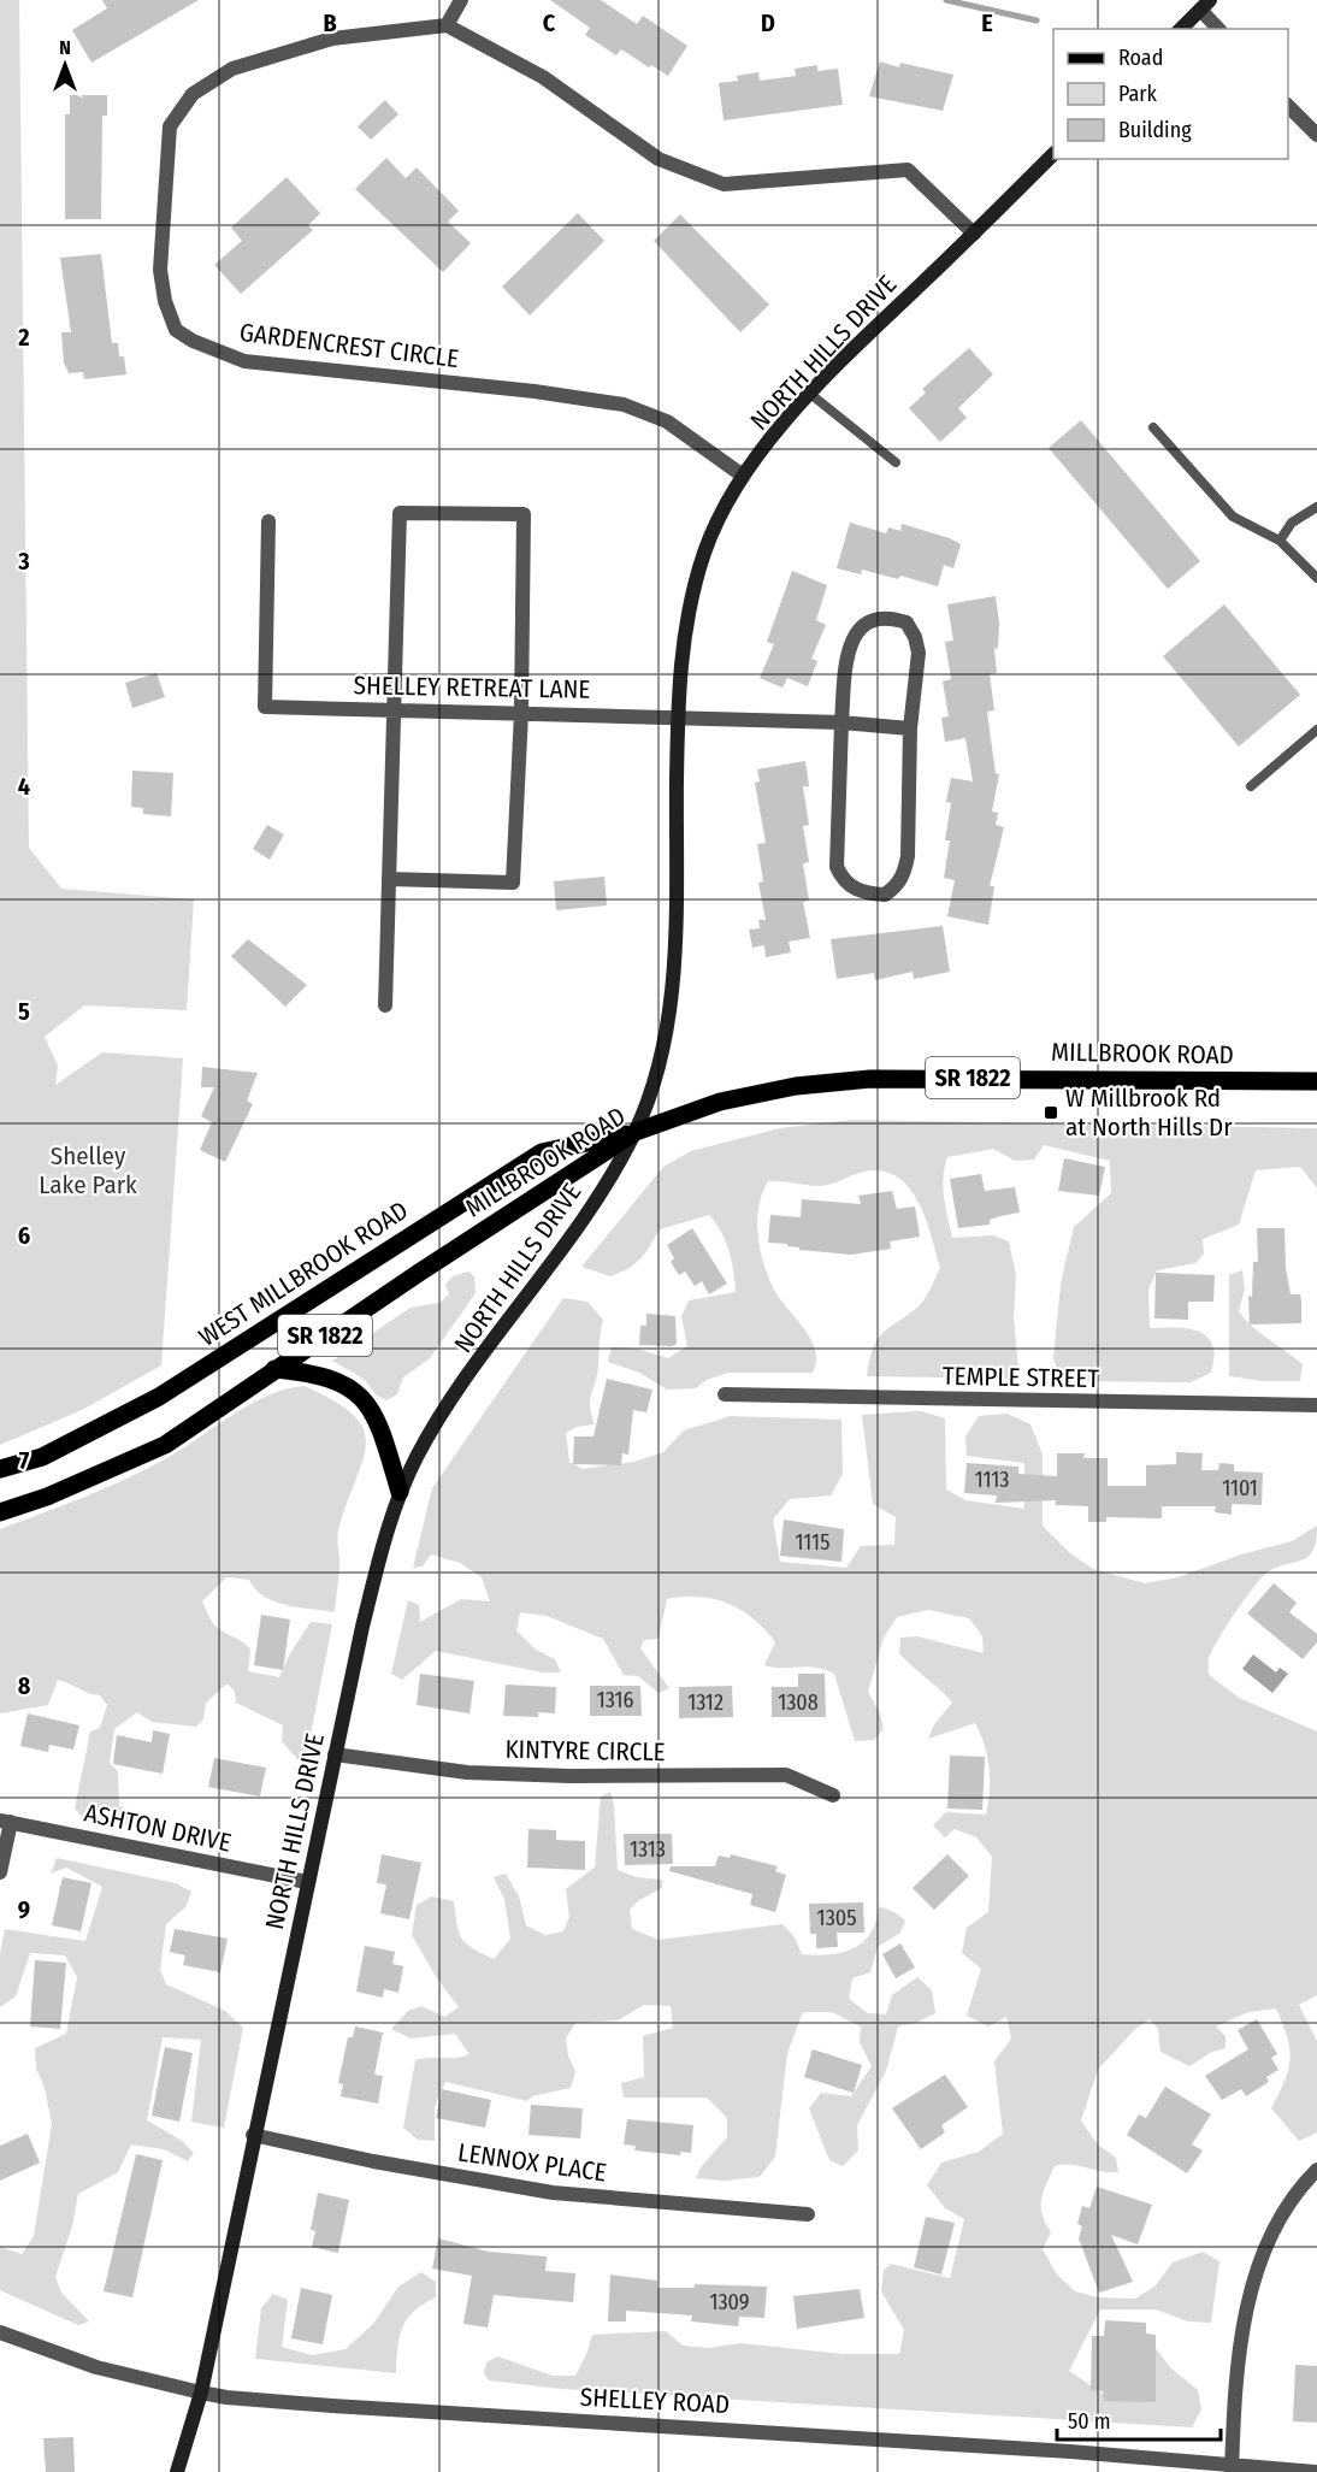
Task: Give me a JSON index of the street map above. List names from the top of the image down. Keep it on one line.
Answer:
{"streets":{"main road":["NORTH HILLS DRIVE","MILLBROOK ROAD","SR 1822","WEST MILLBROOK ROAD"],"street":["GARDENCREST CIRCLE","SHELLEY RETREAT LANE","TEMPLE STREET","KINTYRE CIRCLE","ASHTON DRIVE","LENNOX PLACE","SHELLEY ROAD"]},"crossings":[["GARDENCREST CIRCLE","NORTH HILLS DRIVE"],["NORTH HILLS DRIVE","SHELLEY RETREAT LANE"],["NORTH HILLS DRIVE","MILLBROOK ROAD"],["NORTH HILLS DRIVE","WEST MILLBROOK ROAD"],["NORTH HILLS DRIVE","KINTYRE CIRCLE"],["NORTH HILLS DRIVE","ASHTON DRIVE"],["NORTH HILLS DRIVE","LENNOX PLACE"],["NORTH HILLS DRIVE","SHELLEY ROAD"],["MILLBROOK ROAD","WEST MILLBROOK ROAD"]],"parks":["Shelley Lake Park"],"places":{"transit":["W Millbrook Rd at North Hills Dr"]},"house_numbers":["1113","1101","1115","1316","1312","1308","1313","1305","1309"],"legend":["Road","Park","Building"],"scale_bar":"50 m","north":"top","grid":{"columns":["B","C","D","E"],"rows":["2","3","4","5","6","7","8","9"]}}
